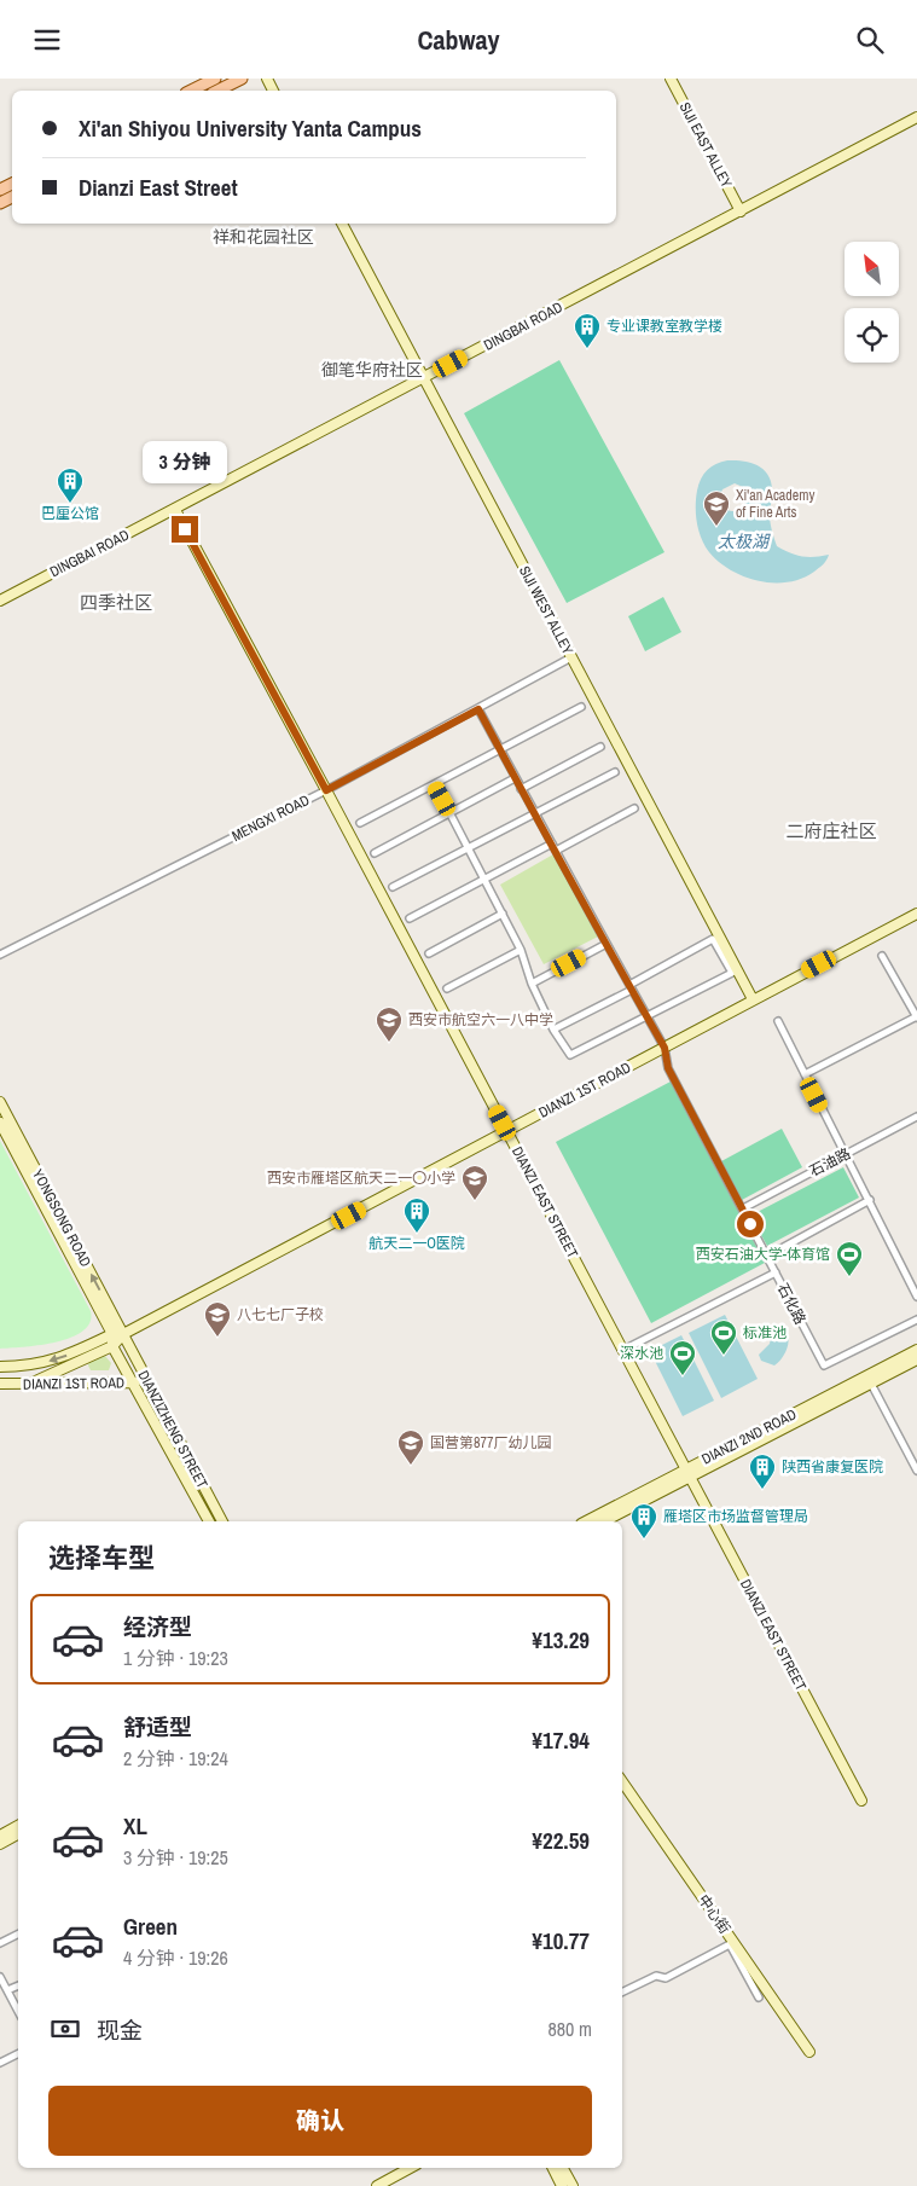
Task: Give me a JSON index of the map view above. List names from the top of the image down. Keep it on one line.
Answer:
{"streets":{"street":["SIJI EAST ALLEY","DINGBAI ROAD","SIJI WEST ALLEY","MENGXI ROAD","DIANZI 1ST ROAD","石油路","DIANZI EAST STREET","YONGSONG ROAD","石化路","DIANZIZHENG STREET","DIANZI 2ND ROAD","中心街"]},"crossings":[["SIJI EAST ALLEY","DINGBAI ROAD"],["DINGBAI ROAD","SIJI WEST ALLEY"],["DINGBAI ROAD","DIANZI EAST STREET"],["SIJI WEST ALLEY","MENGXI ROAD"],["SIJI WEST ALLEY","DIANZI 1ST ROAD"],["MENGXI ROAD","DIANZI EAST STREET"],["MENGXI ROAD","石化路"],["DIANZI 1ST ROAD","DIANZI EAST STREET"],["DIANZI 1ST ROAD","YONGSONG ROAD"],["DIANZI 1ST ROAD","石化路"],["DIANZI 1ST ROAD","DIANZIZHENG STREET"],["石油路","石化路"],["DIANZI EAST STREET","DIANZI 2ND ROAD"],["YONGSONG ROAD","DIANZIZHENG STREET"]],"districts":["祥和花园社区","御笔华府社区","四季社区","二府庄社区"],"water":["太极湖"],"places":{"building":["专业课教室教学楼","巴厘公馆","航天二一O医院","陕西省康复医院","雁塔区市场监督管理局"],"school or university":["Xi'an Academy of Fine Arts","西安市航空六一八中学","西安市雁塔区航天二一〇小学","八七七厂子校","国营第877厂幼儿园"],"sports":["西安石油大学-体育馆","标准池","深水池"]},"north":"top left","page":{"header":"Cabway","banner":["Xi'an Shiyou University Yanta Campus","Dianzi East Street"],"bubble":"3 分钟","heading":"选择车型","list":[{"name":"经济型","note":"1 分钟 · 19:23","value":"¥13.29"},{"name":"舒适型","note":"2 分钟 · 19:24","value":"¥17.94"},{"name":"XL","note":"3 分钟 · 19:25","value":"¥22.59"},{"name":"Green","note":"4 分钟 · 19:26","value":"¥10.77"}],"pay":["现金","880 m"],"buttons":"确认"}}
